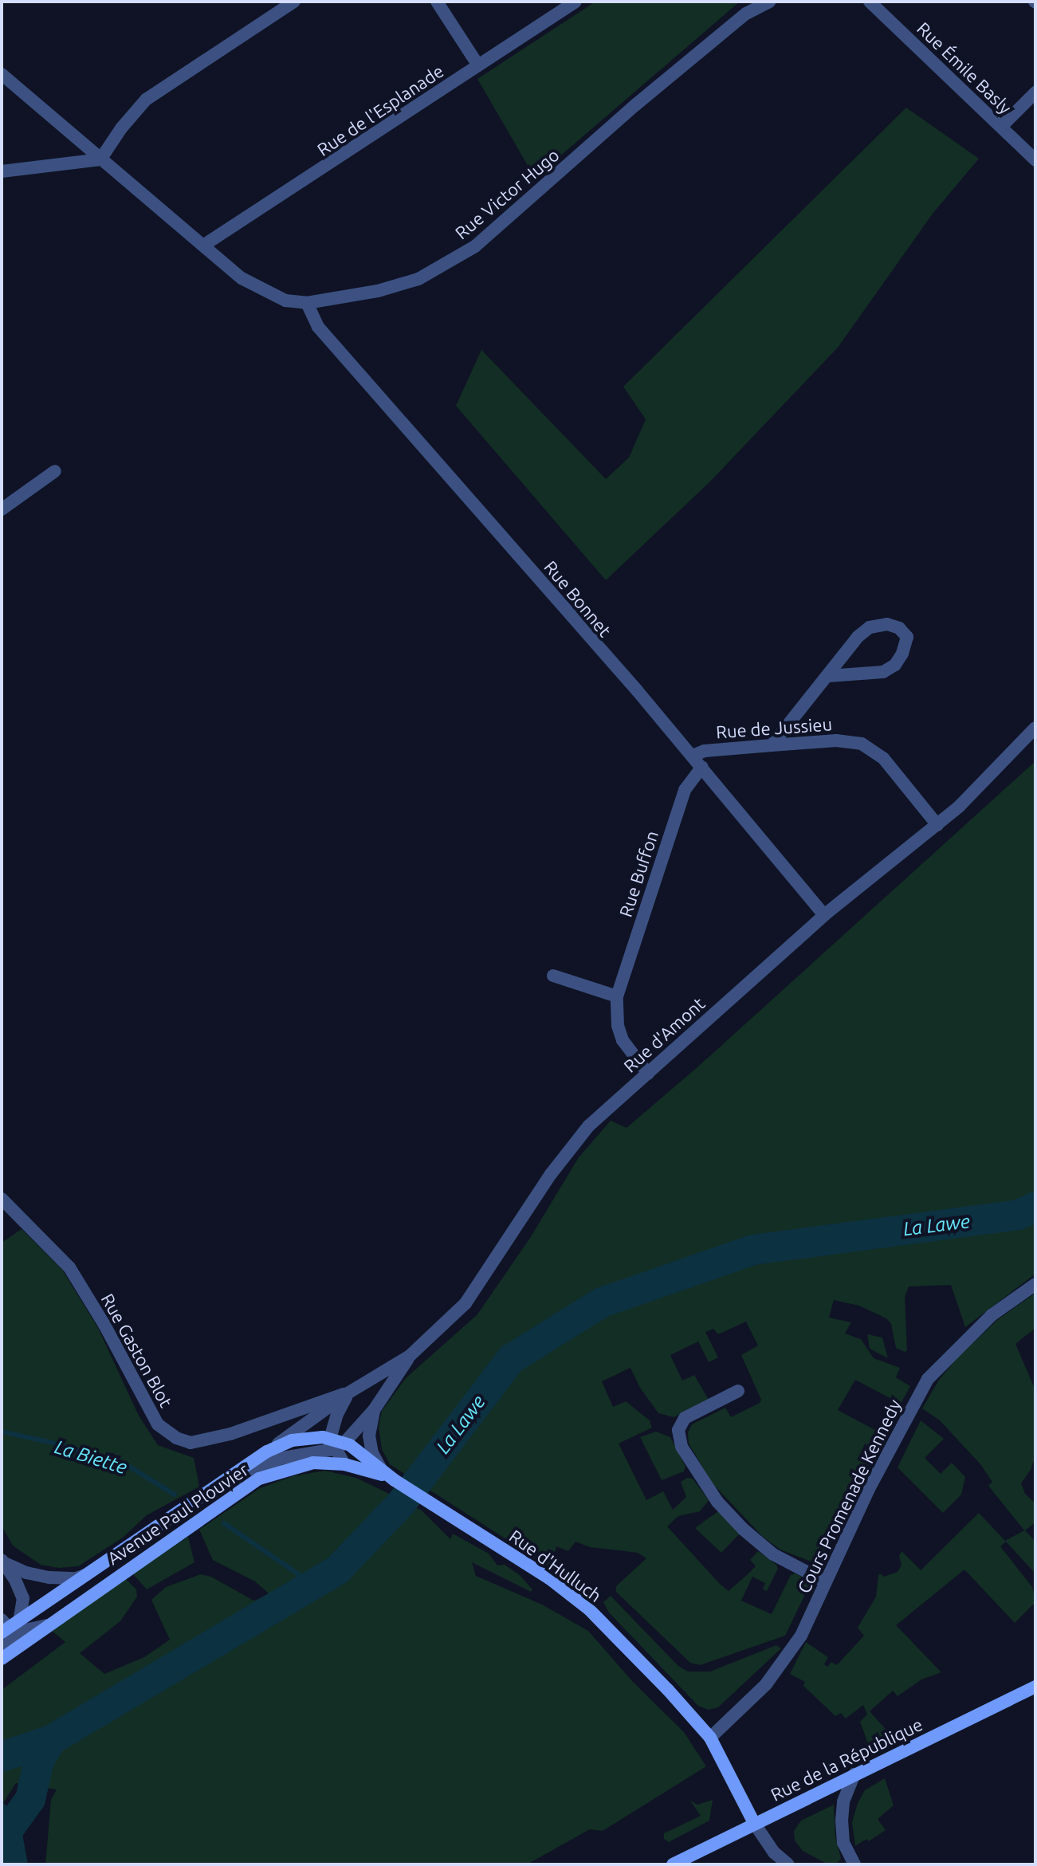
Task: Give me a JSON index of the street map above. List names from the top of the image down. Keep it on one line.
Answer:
{"streets":{"main road":["Avenue Paul Plouvier","Rue d'Hulluch","Rue de la République"],"street":["Rue Émile Basly","Rue de l'Esplanade","Rue Victor Hugo","Rue Bonnet","Rue de Jussieu","Rue Buffon","Rue d'Amont","Rue Gaston Blot","Cours Promenade Kennedy"]},"crossings":[["Rue de l'Esplanade","Rue Victor Hugo"],["Rue Victor Hugo","Rue Bonnet"],["Rue Bonnet","Rue de Jussieu"],["Rue Bonnet","Rue Buffon"],["Rue Bonnet","Rue d'Amont"],["Rue de Jussieu","Rue d'Amont"],["Rue Buffon","Rue d'Amont"],["Rue d'Amont","Rue Gaston Blot"],["Cours Promenade Kennedy","Rue d'Hulluch"],["Avenue Paul Plouvier","Rue d'Hulluch"],["Rue d'Hulluch","Rue de la République"]],"water":["La Lawe","La Biette"]}
